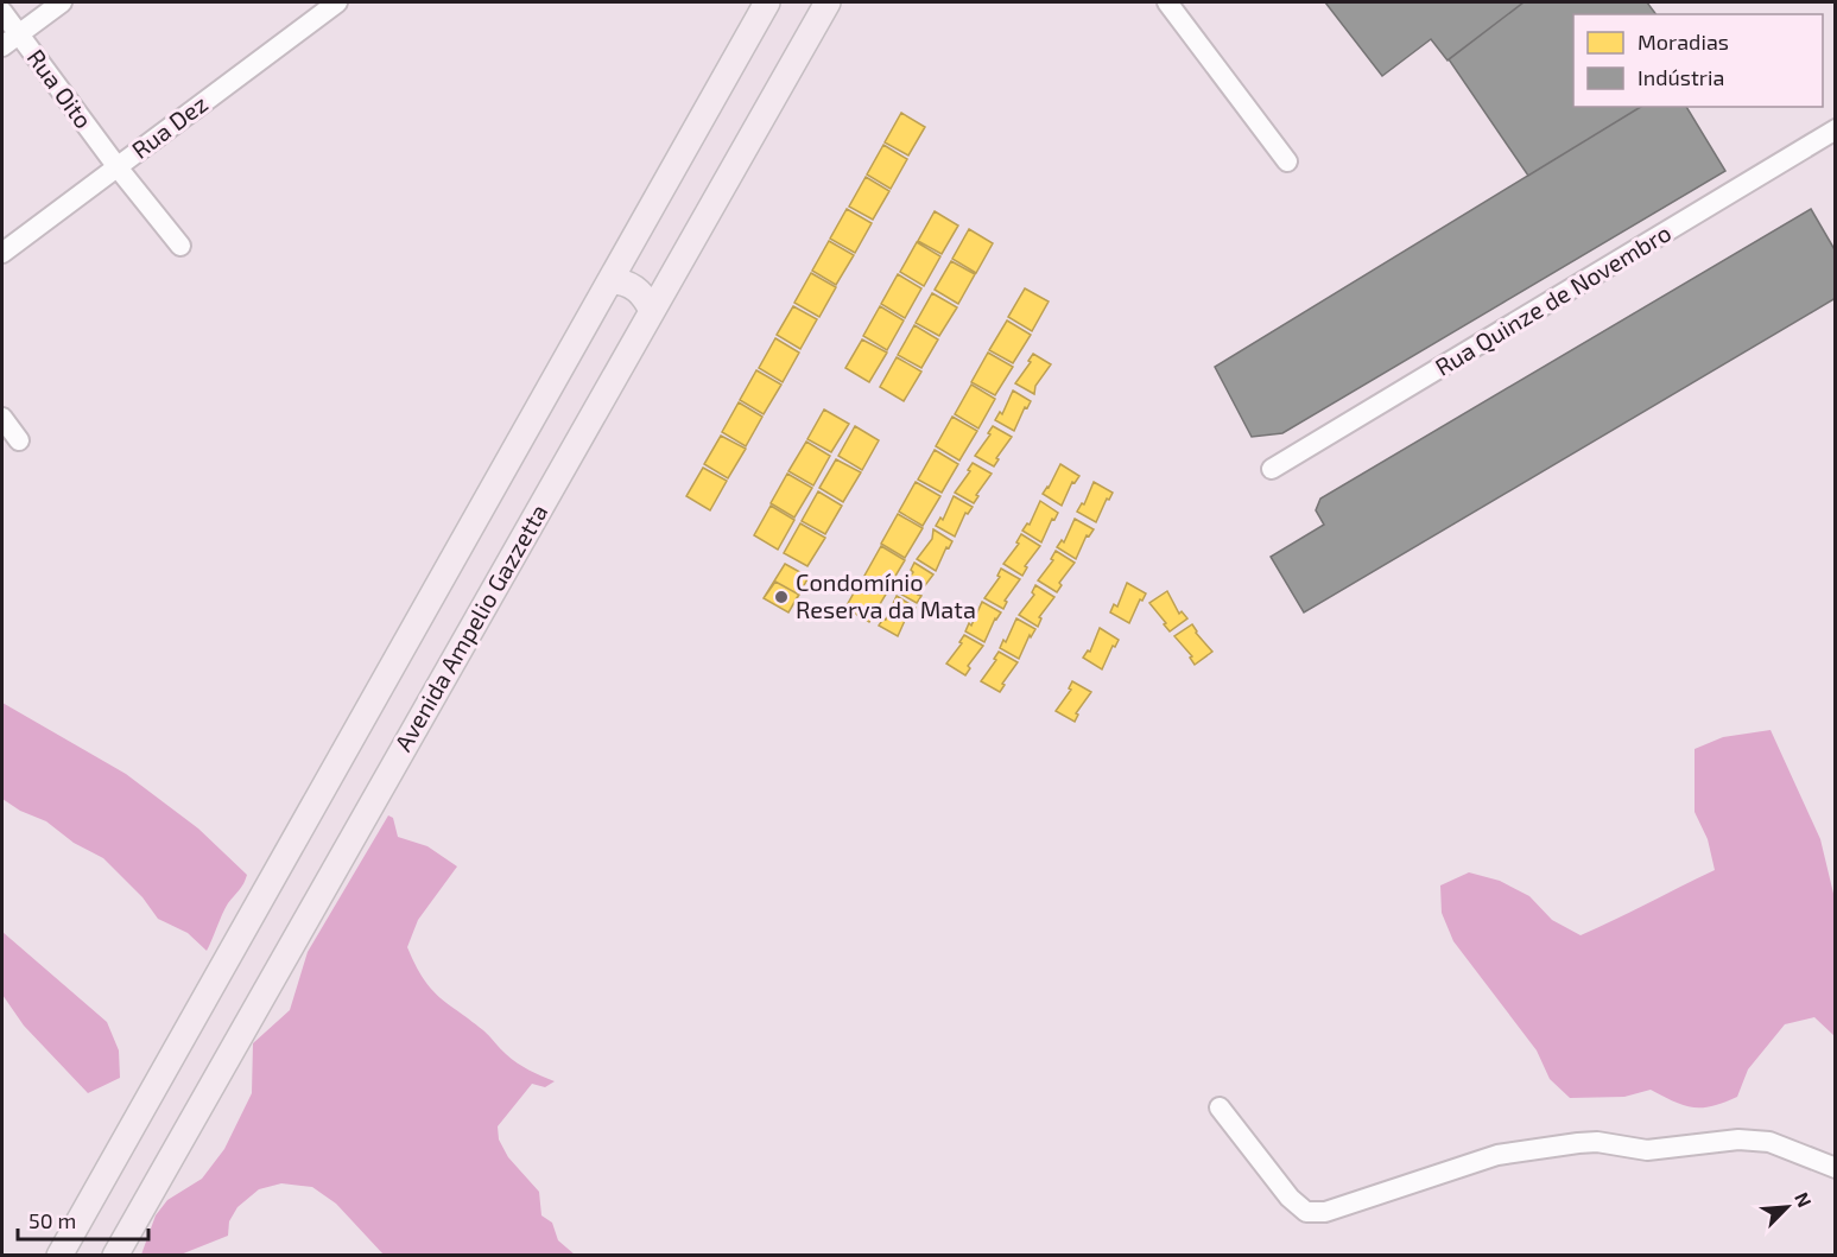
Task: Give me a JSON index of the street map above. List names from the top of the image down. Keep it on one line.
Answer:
{"streets":{"main road":["Avenida Ampelio Gazzetta"],"street":["Rua Oito","Rua Dez","Rua Quinze de Novembro"]},"crossings":[["Rua Oito","Rua Dez"]],"places":["Condomínio Reserva da Mata"],"legend":["Moradias","Indústria"],"scale_bar":"50 m","north":"top right"}
